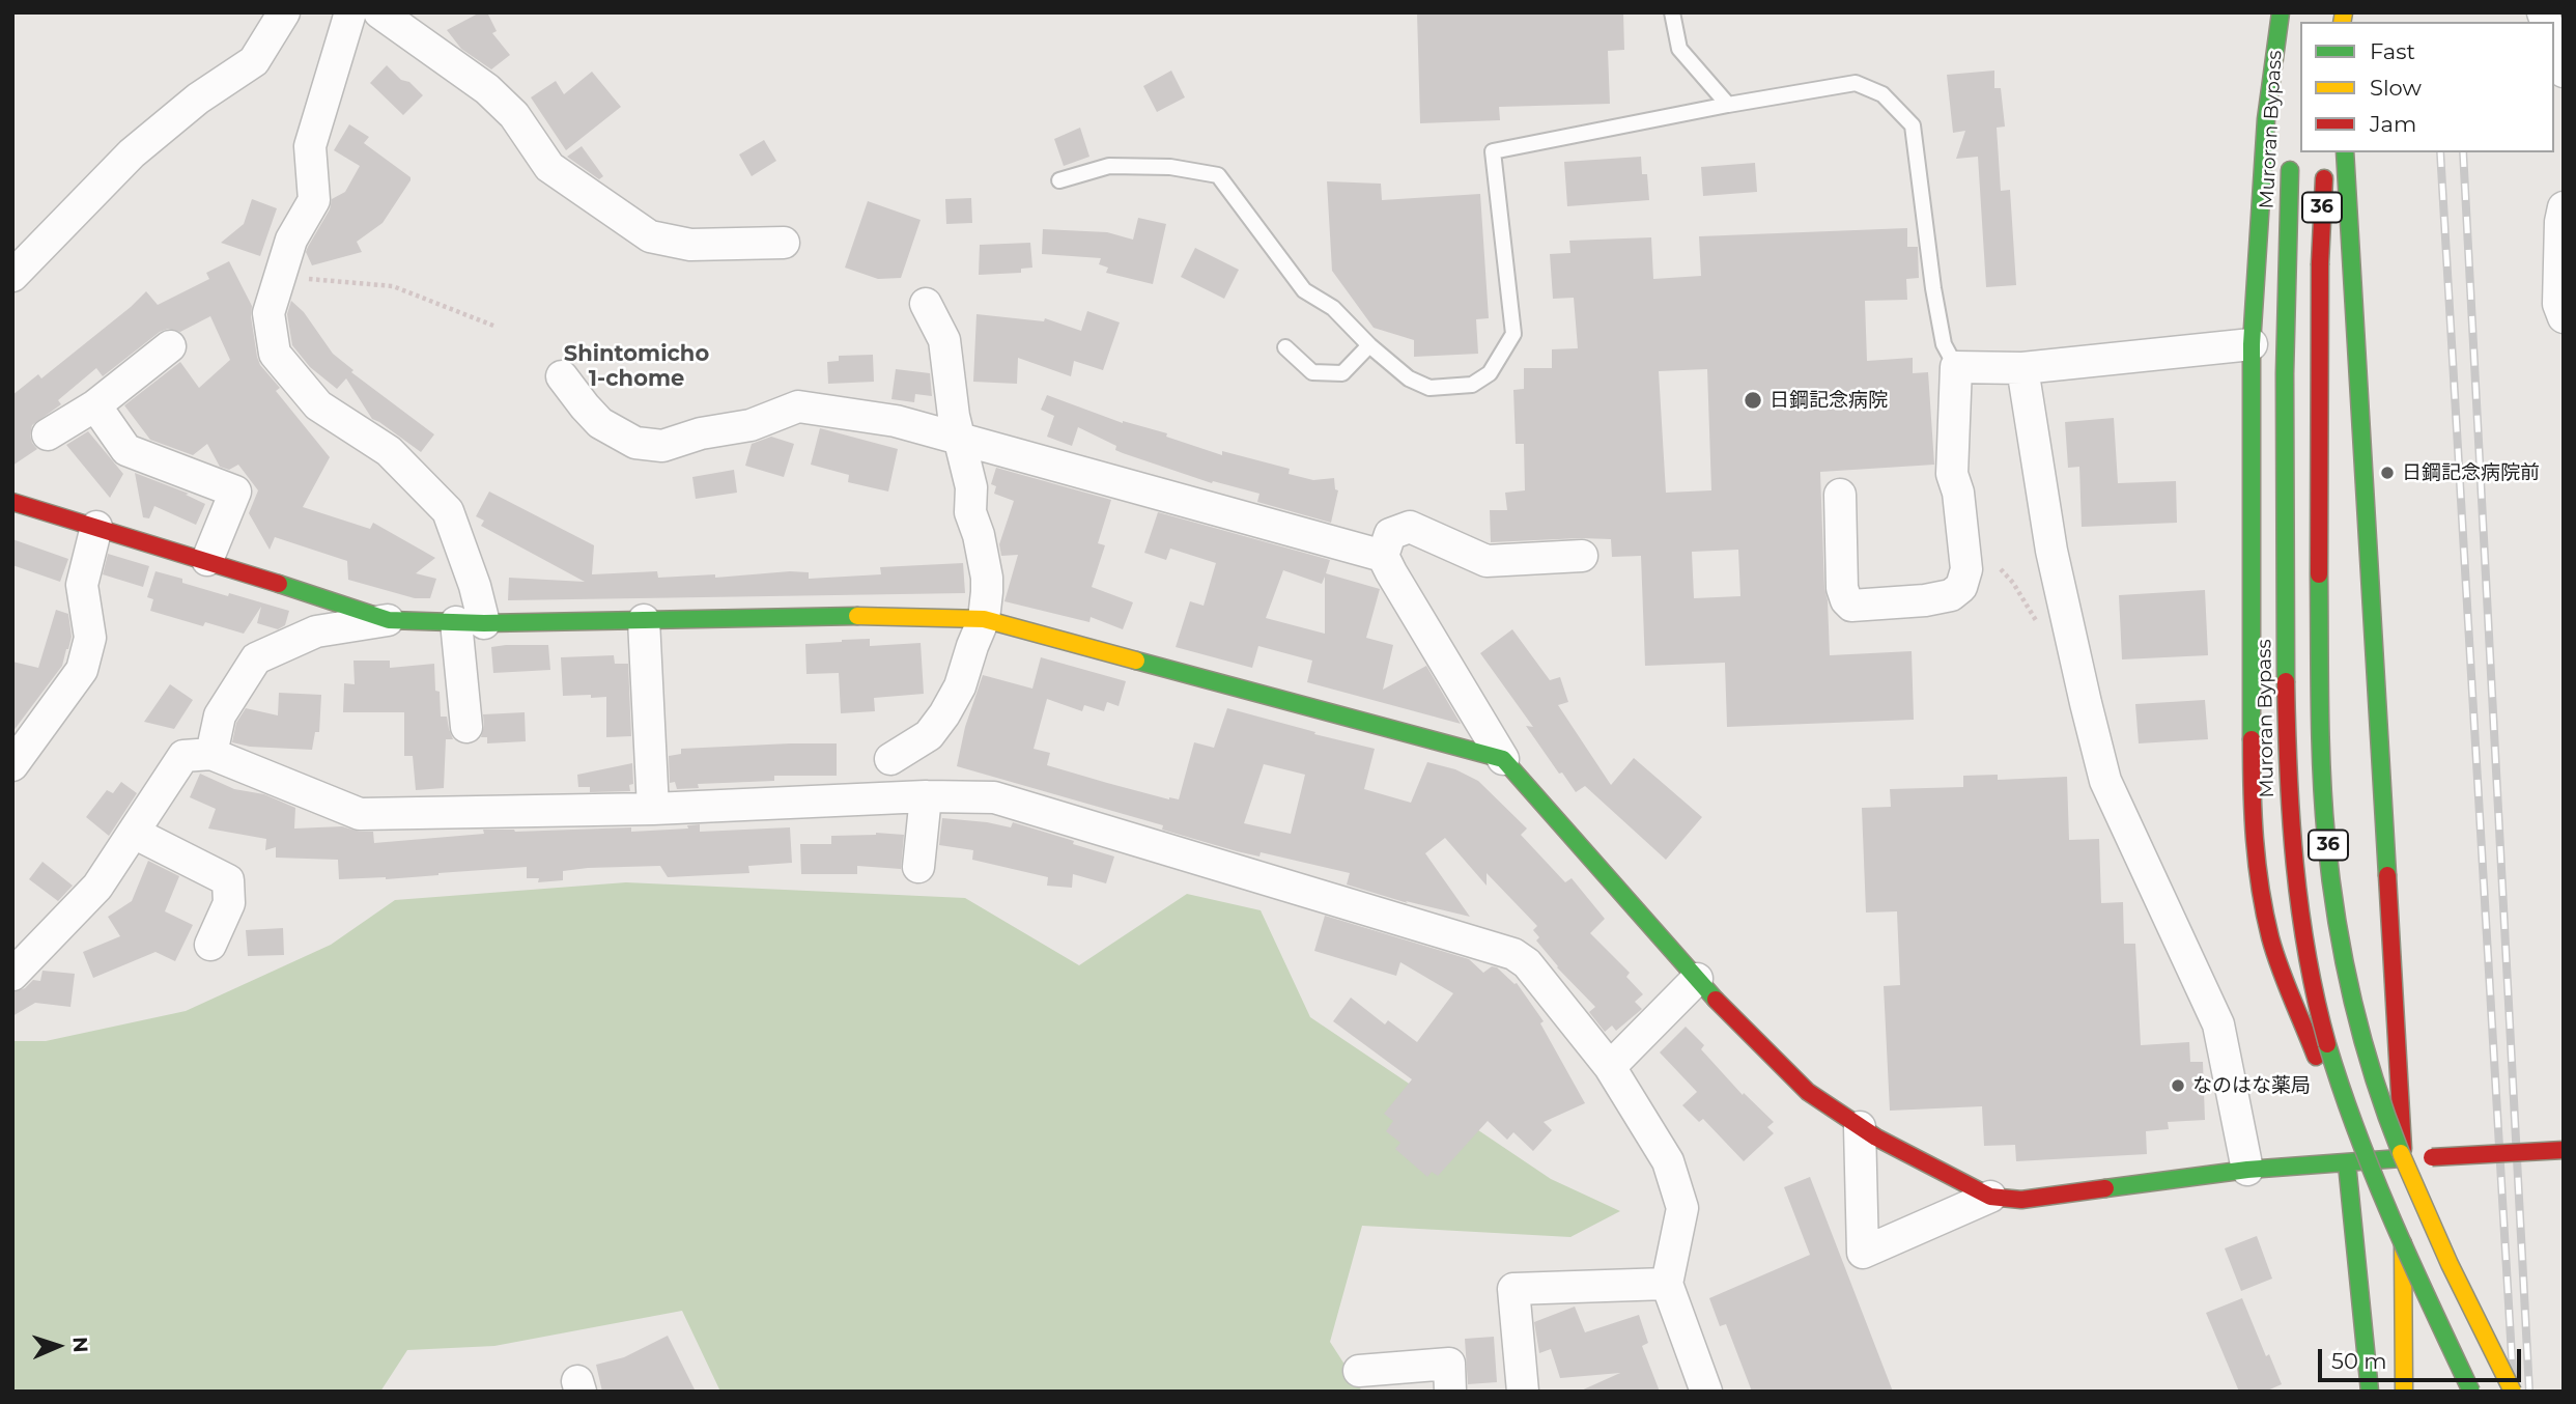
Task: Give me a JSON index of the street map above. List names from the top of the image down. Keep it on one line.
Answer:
{"streets":{"main road":["Muroran Bypass","36"]},"districts":["Shintomicho 1-chome"],"places":["日鋼記念病院","日鋼記念病院前","なのはな薬局"],"legend":["Fast","Slow","Jam"],"scale_bar":"50 m","north":"right"}
